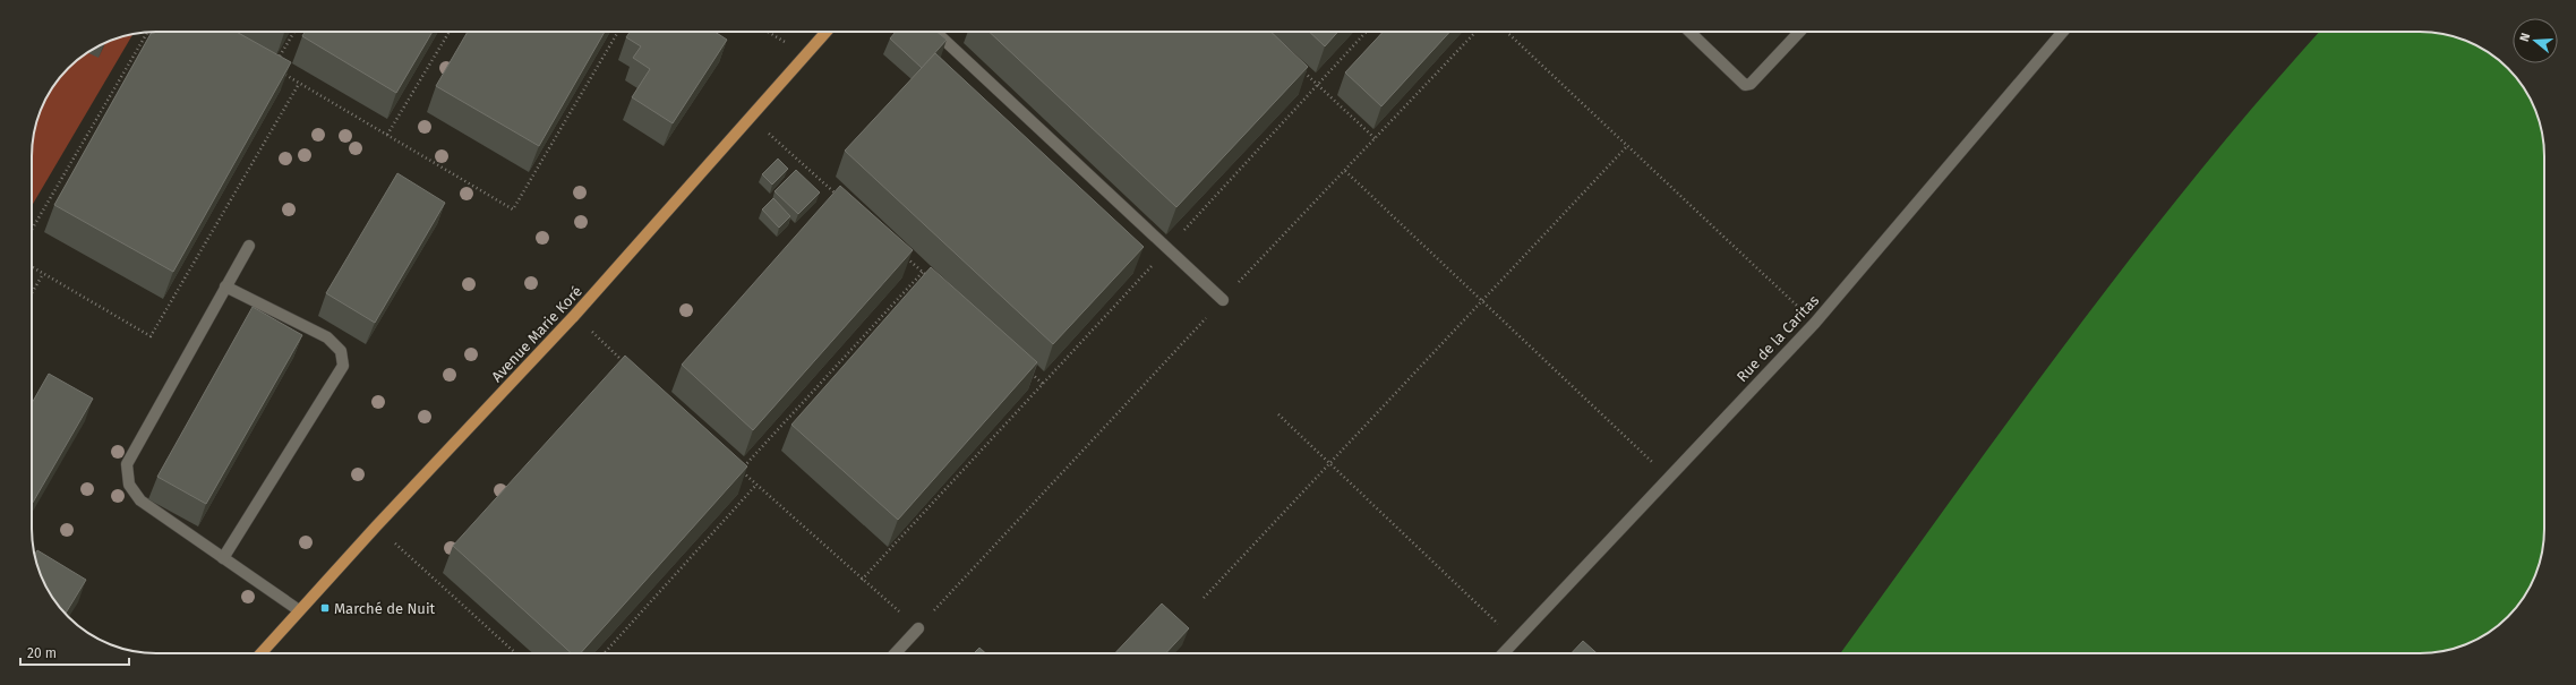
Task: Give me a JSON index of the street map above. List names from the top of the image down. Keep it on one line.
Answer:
{"streets":{"main road":["Avenue Marie Koré"],"street":["Rue de la Caritas"]},"places":{"transit":["Marché de Nuit"]},"scale_bar":"20 m","north":"left"}
